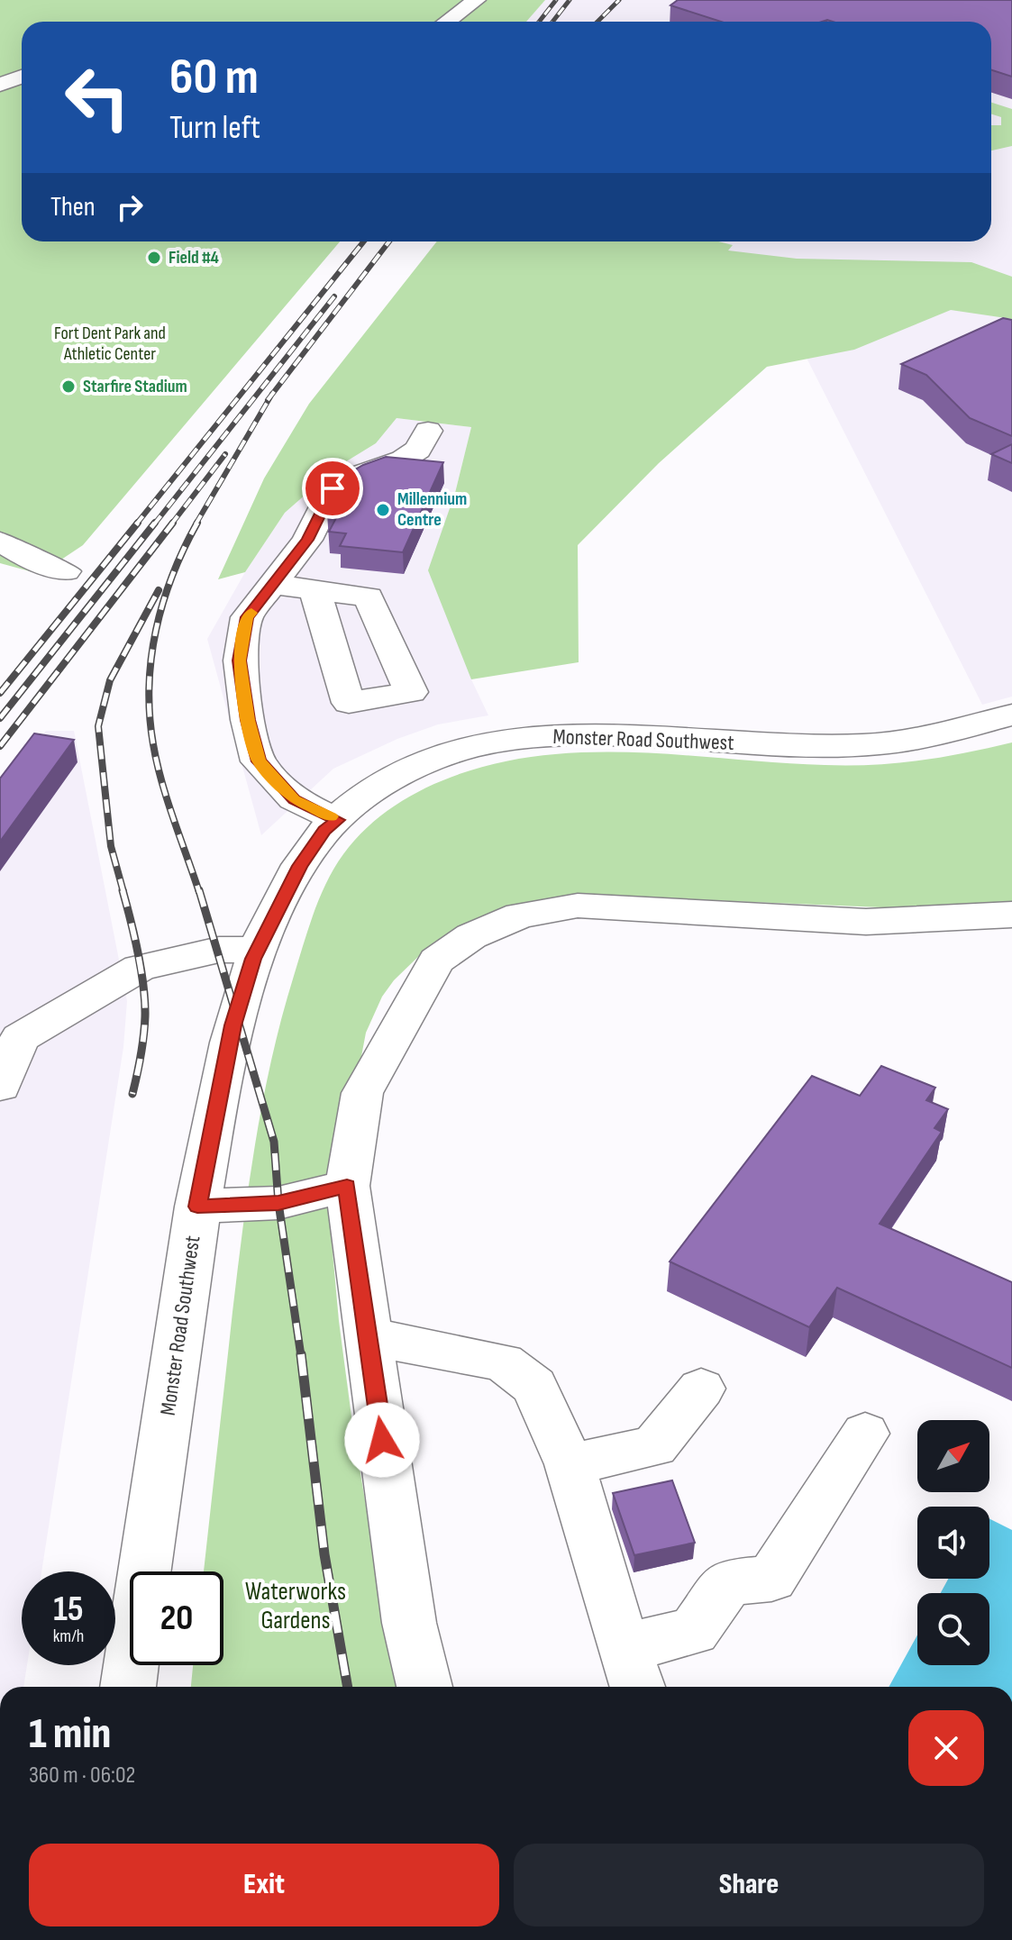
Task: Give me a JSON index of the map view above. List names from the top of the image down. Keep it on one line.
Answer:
{"streets":{"street":["Monster Road Southwest"]},"parks":["Fort Dent Park and Athletic Center","Waterworks Gardens"],"places":["Field #4","Starfire Stadium","Millennium Centre"],"north":"top right","page":{"turn":["60 m","Turn left"],"then":"Then","speed":"15 km/h","limit":"20","heading":["1 min","360 m · 06:02"],"buttons":["Exit","Share"]}}
